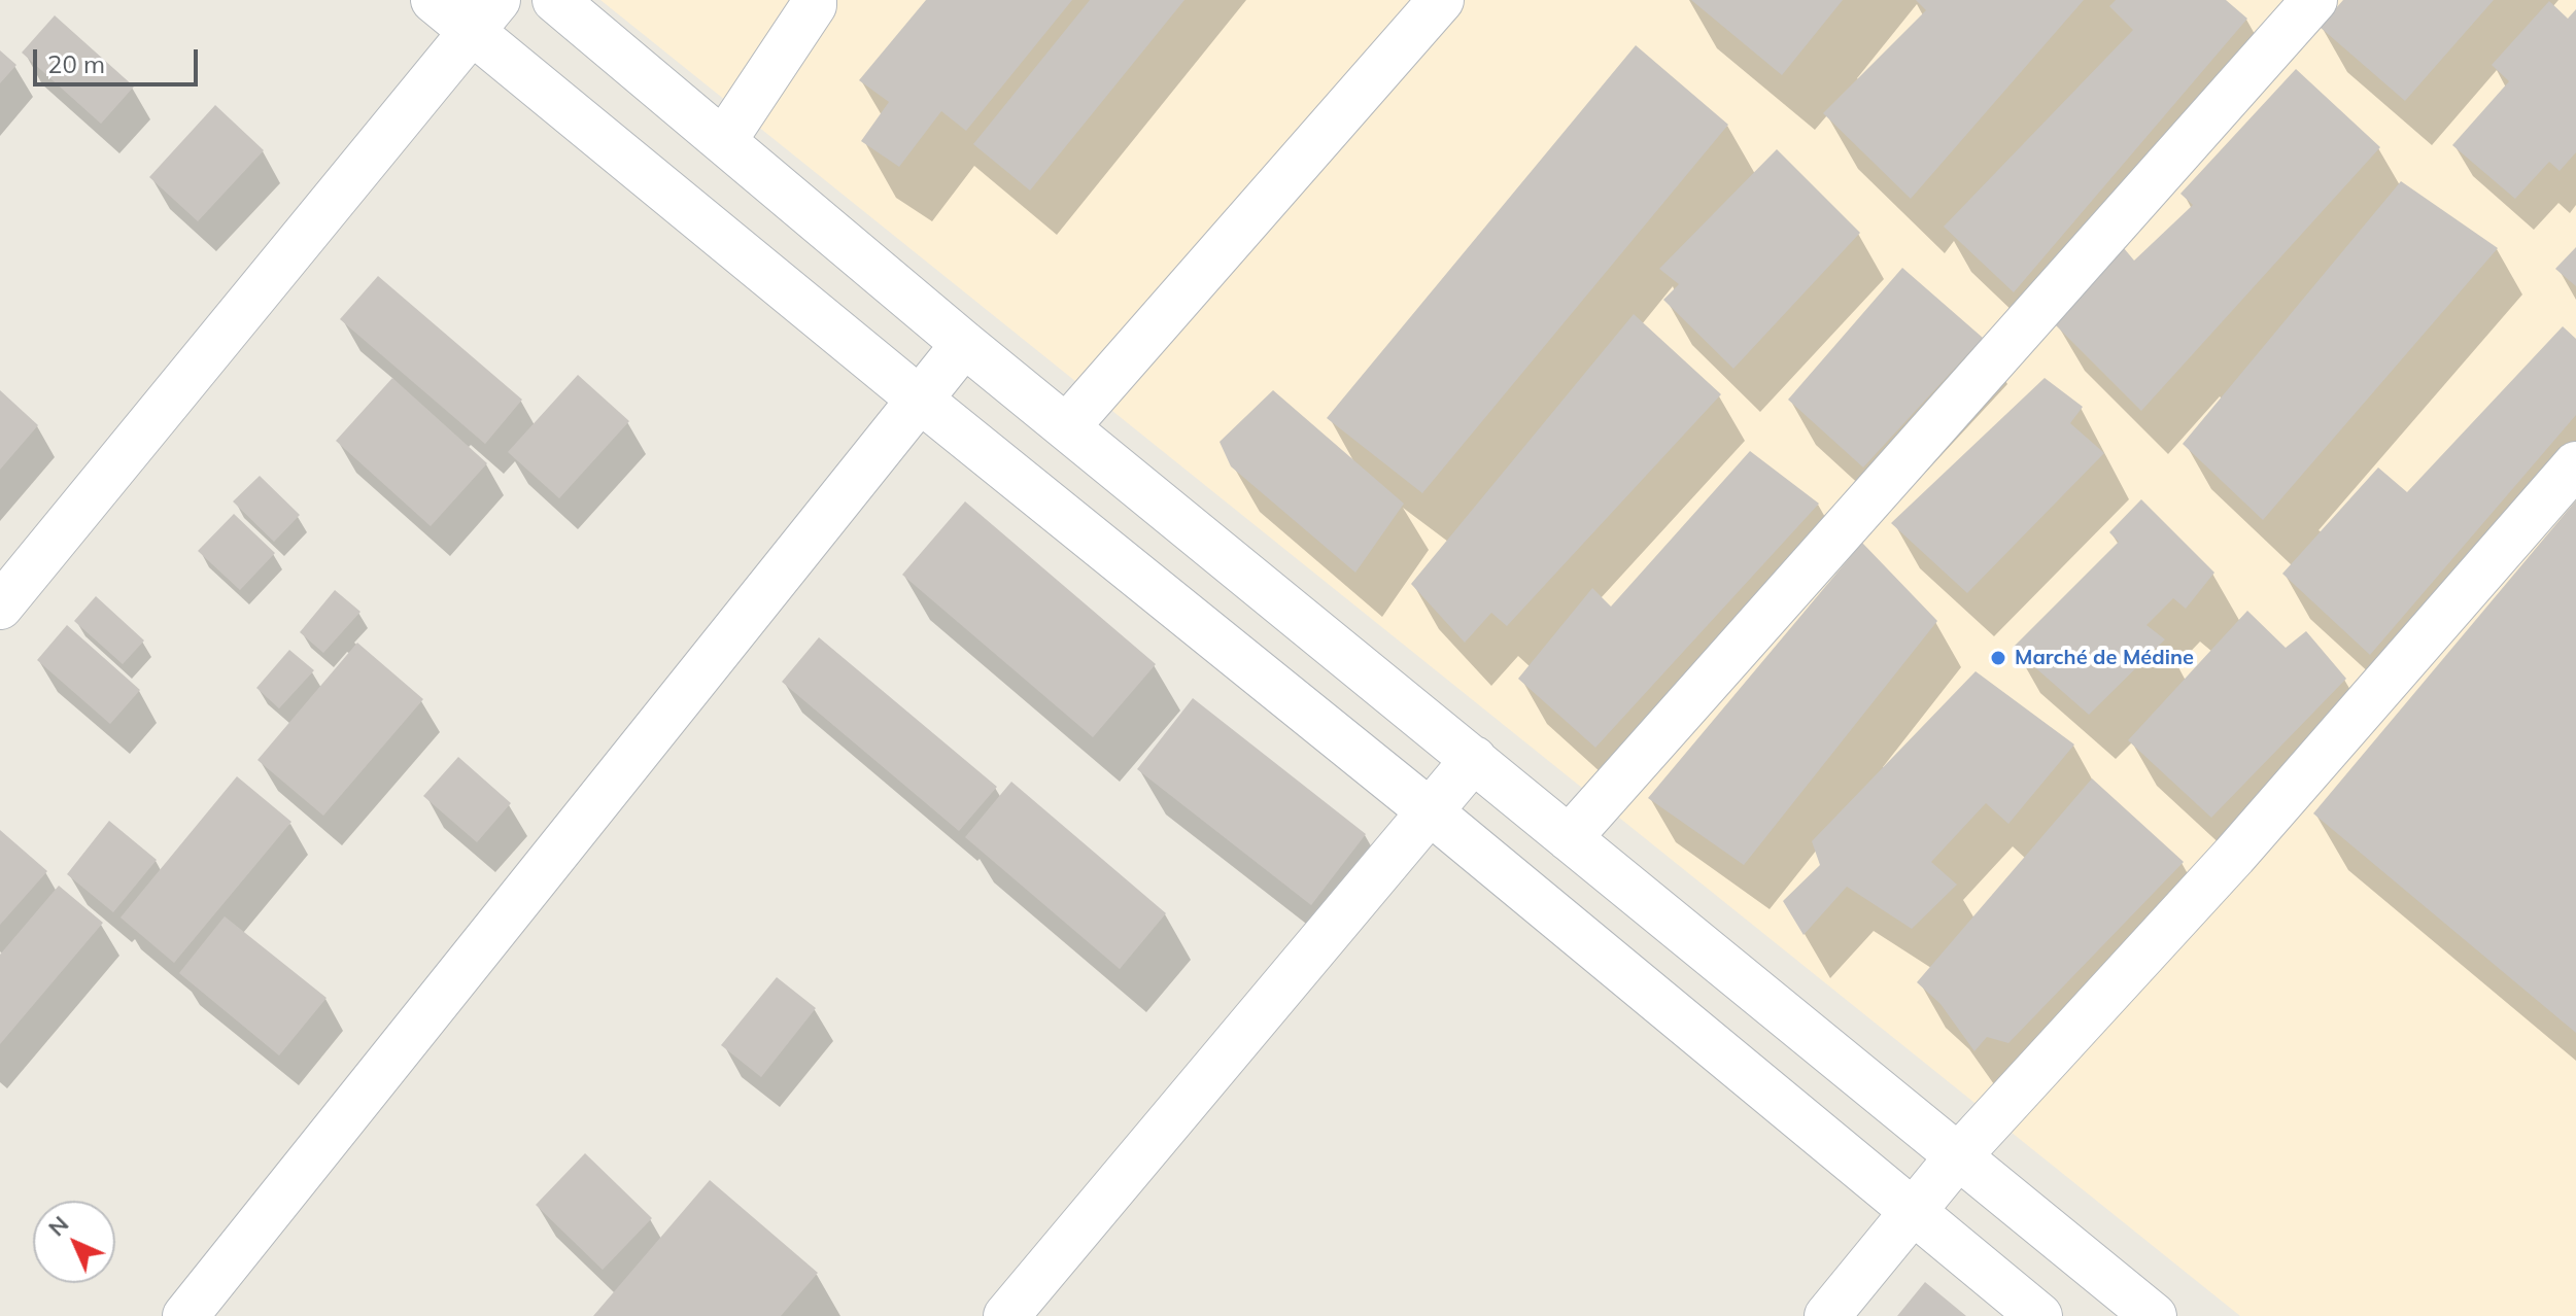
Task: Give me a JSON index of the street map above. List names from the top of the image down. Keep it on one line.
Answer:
{"places":["Marché de Médine"],"scale_bar":"20 m","north":"top left"}
